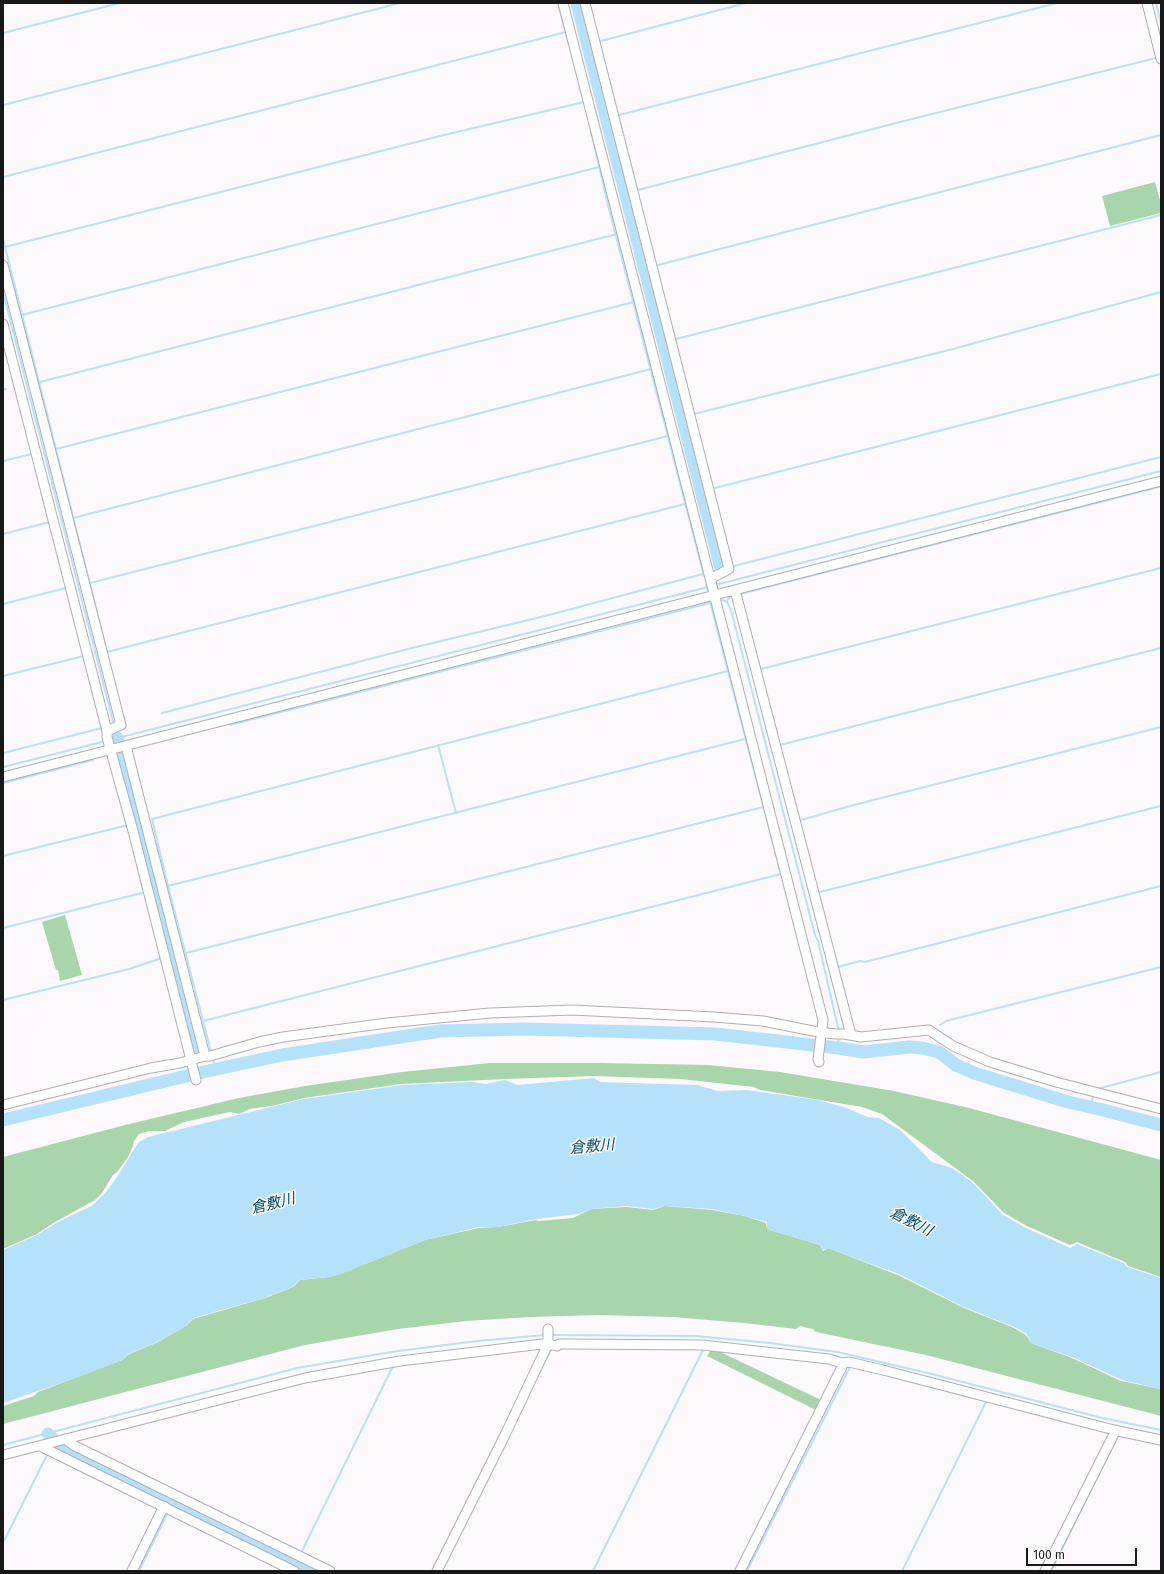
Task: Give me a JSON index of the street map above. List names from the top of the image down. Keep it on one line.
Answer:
{"water":["倉敷川"],"scale_bar":"100 m"}
